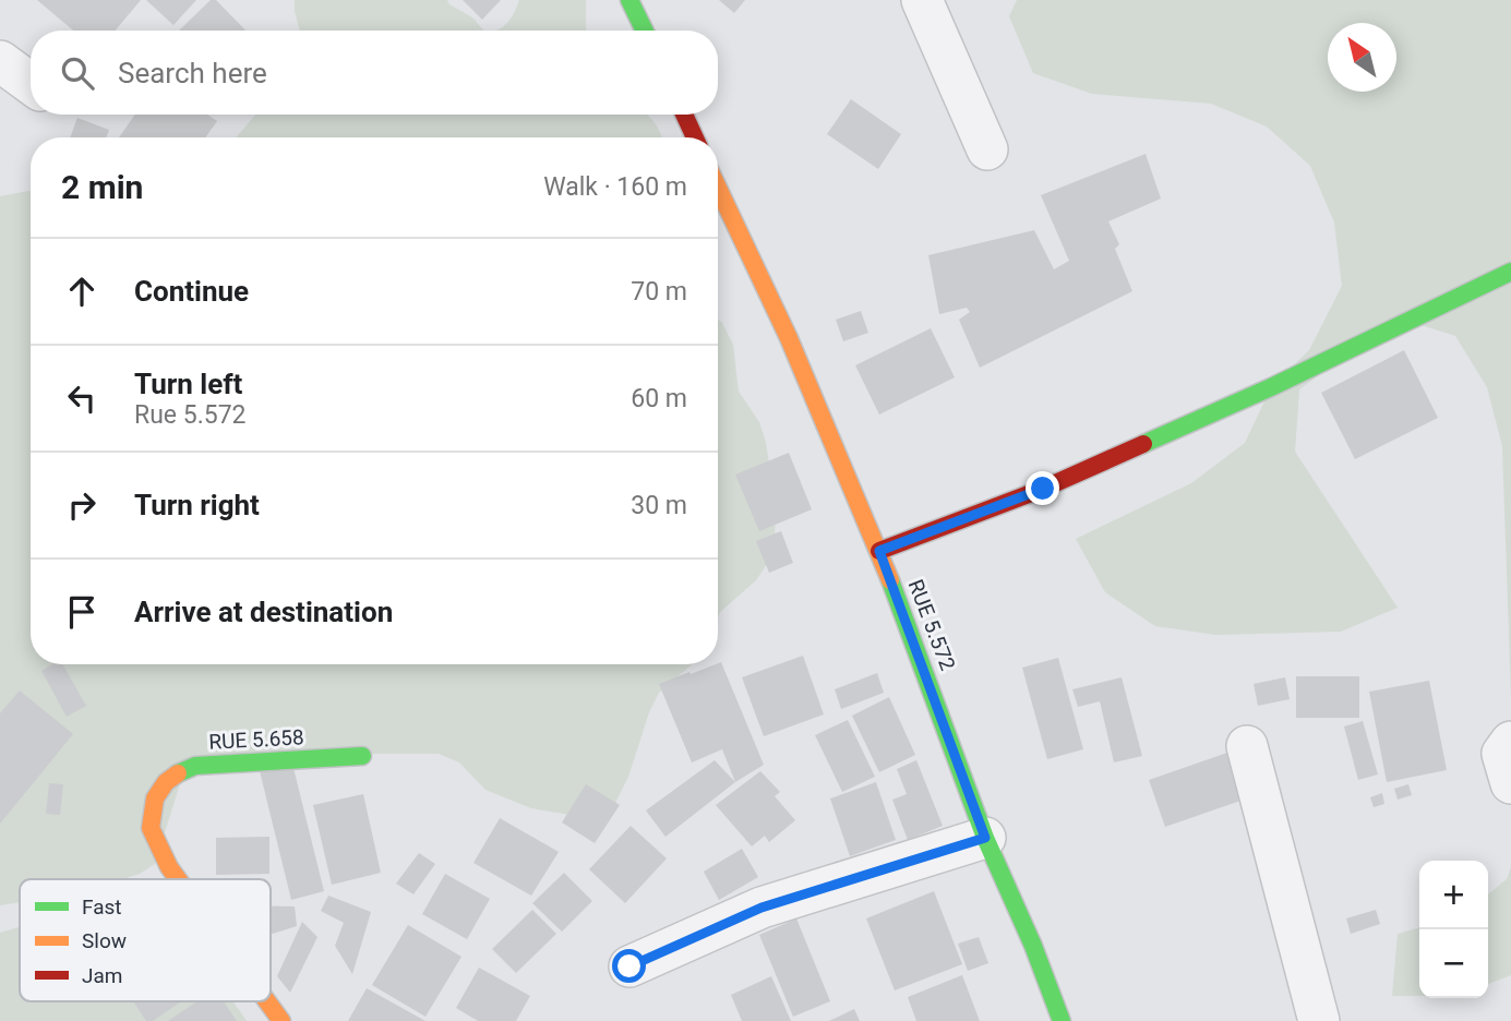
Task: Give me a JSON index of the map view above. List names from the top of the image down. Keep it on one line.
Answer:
{"streets":{"street":["RUE 5.572","RUE 5.658"]},"legend":["Fast","Slow","Jam"],"north":"top left","page":{"search":"Search here","heading":["2 min","Walk · 160 m"],"list":[["Continue","70 m"],["Turn left","Rue 5.572","60 m"],["Turn right","30 m"],"Arrive at destination"],"map_buttons":["+","−"]}}
